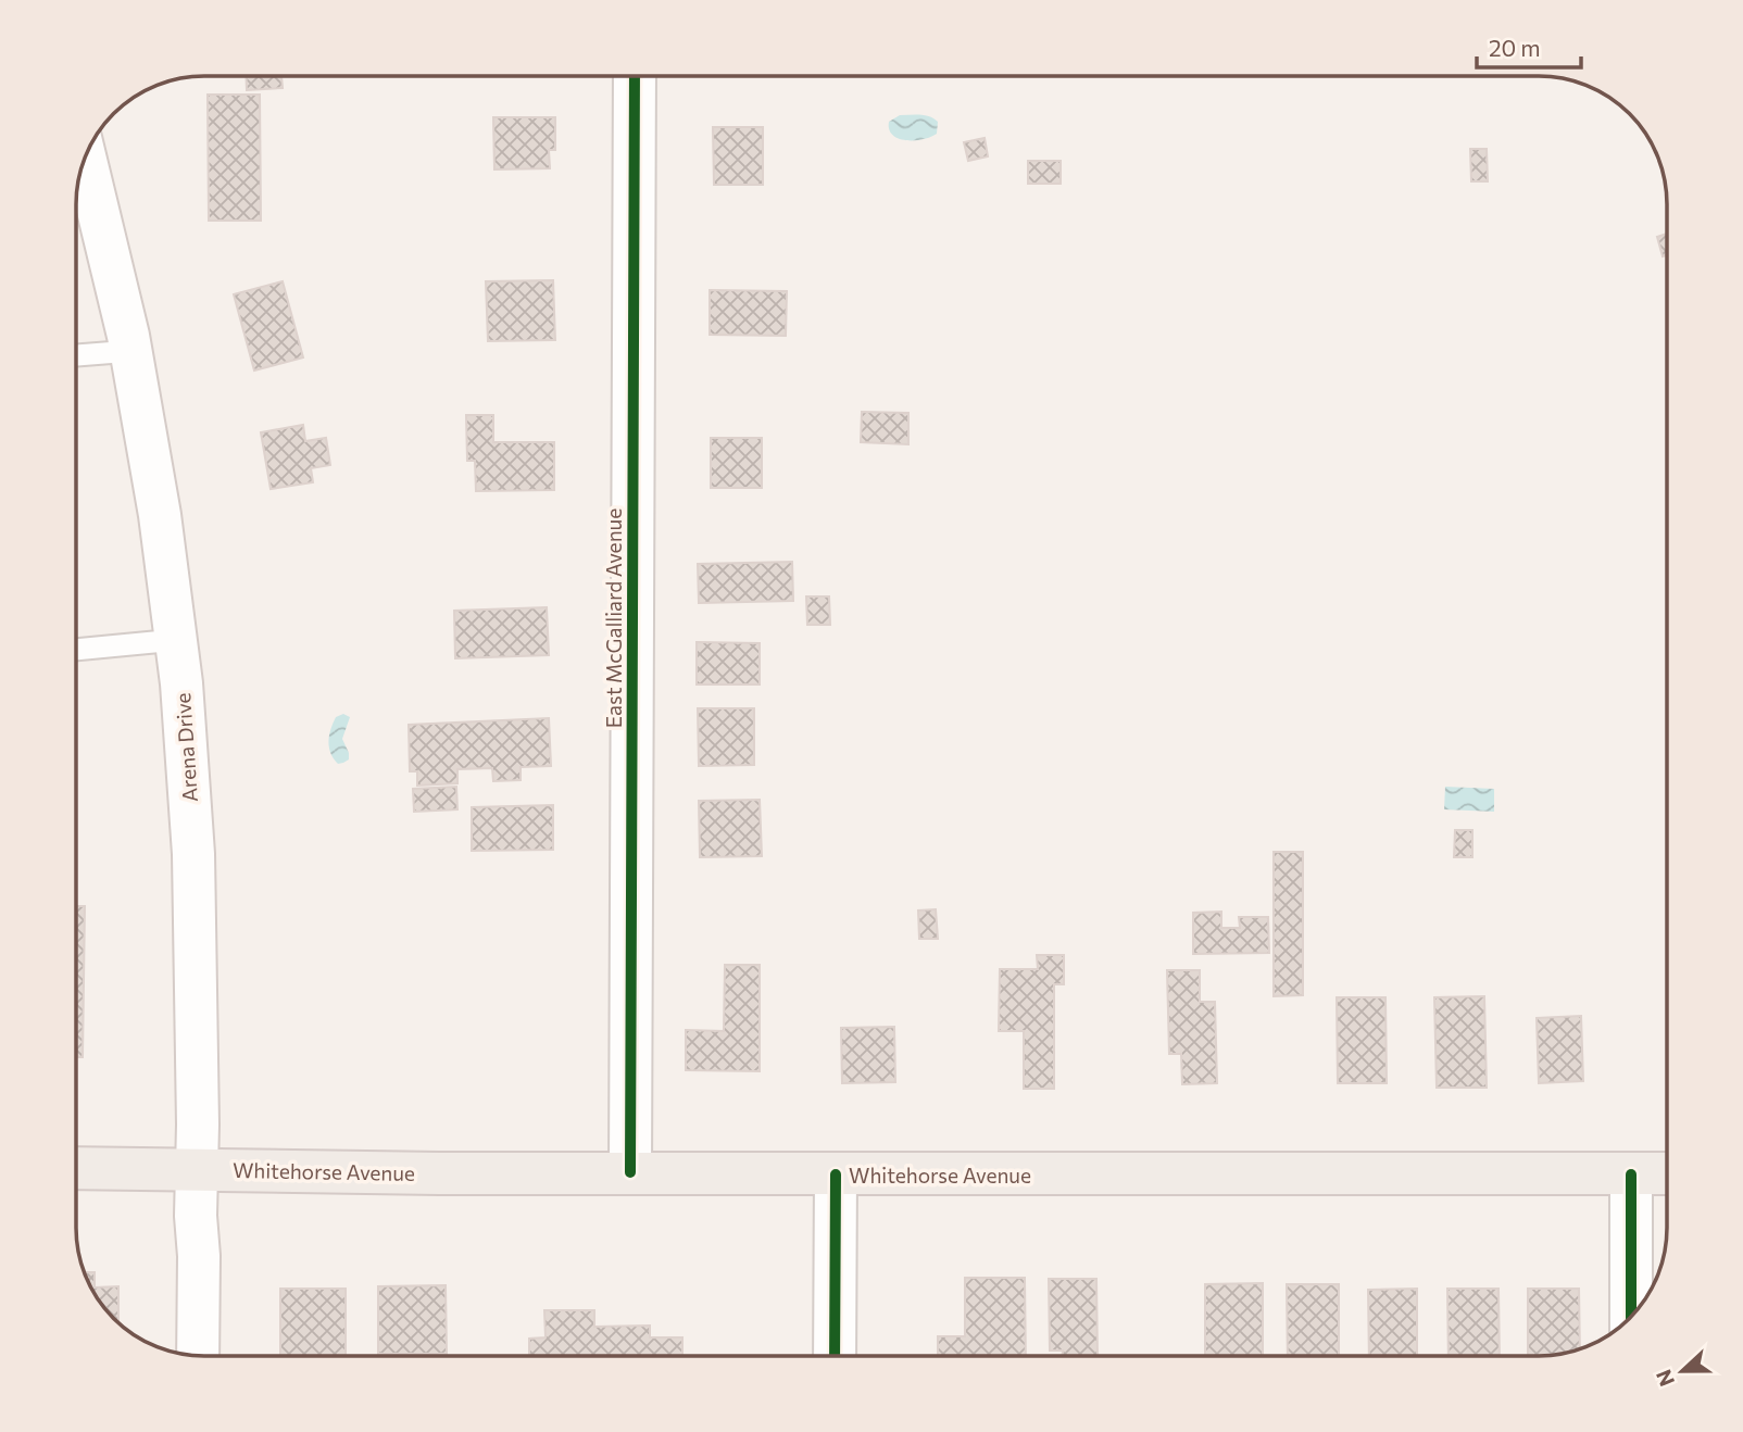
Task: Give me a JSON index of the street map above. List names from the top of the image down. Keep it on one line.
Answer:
{"streets":{"main road":["Whitehorse Avenue"],"street":["East McGalliard Avenue","Arena Drive"]},"crossings":[["East McGalliard Avenue","Whitehorse Avenue"],["Arena Drive","Whitehorse Avenue"]],"scale_bar":"20 m","north":"left"}
